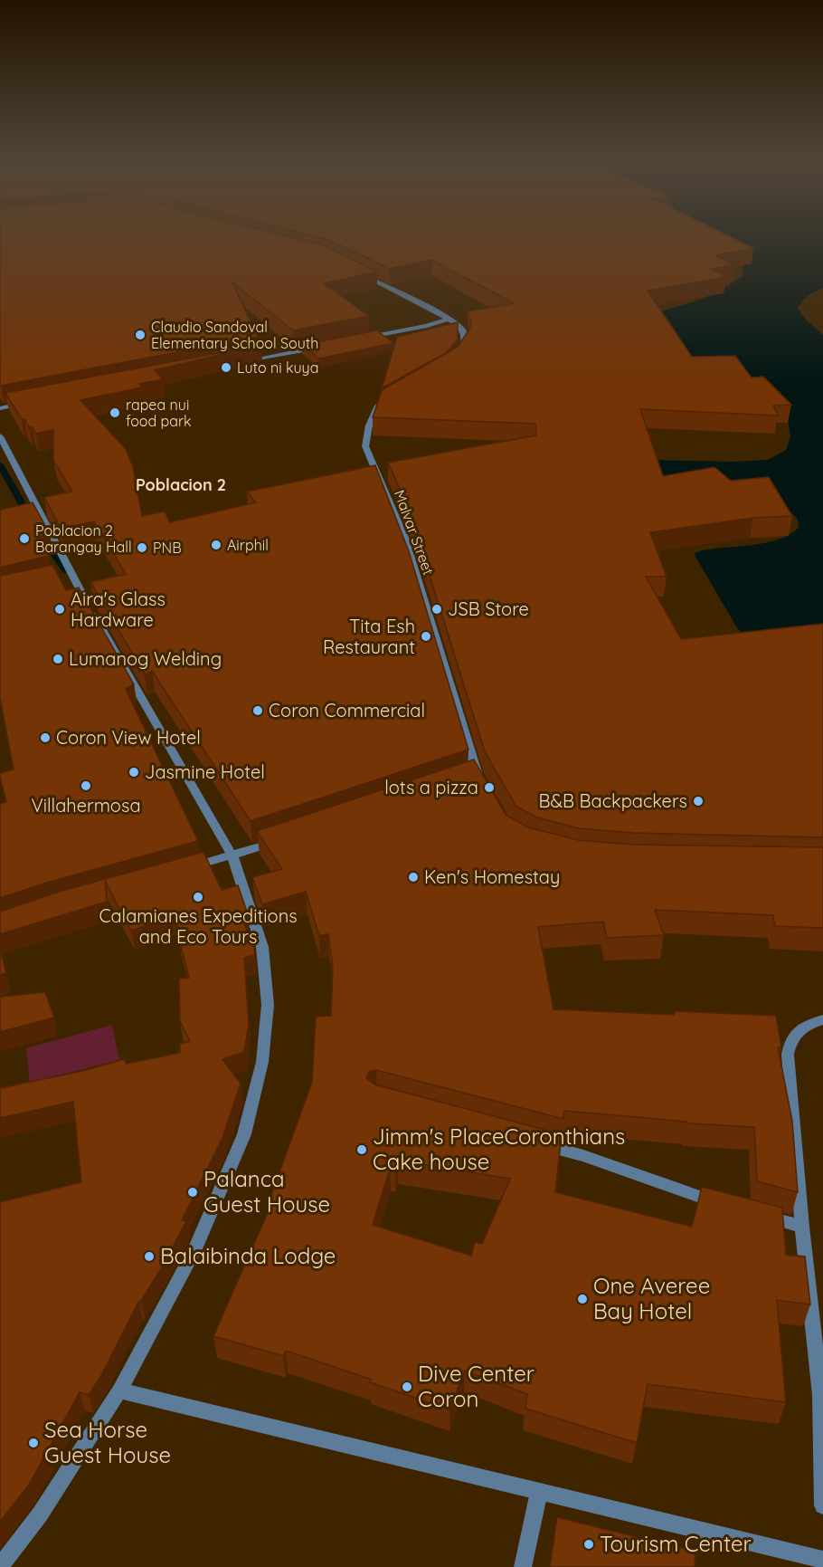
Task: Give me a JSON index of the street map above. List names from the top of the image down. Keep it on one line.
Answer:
{"streets":{"street":["Malvar Street"]},"districts":["Poblacion 2"],"places":["Claudio Sandoval Elementary School South","Luto ni kuya","rapea nui food park","Poblacion 2 Barangay Hall","Airphil","PNB","Aira's Glass Hardware","JSB Store","Tita Esh Restaurant","Lumanog Welding","Coron Commercial","Coron View Hotel","Jasmine Hotel","Villahermosa","lots a pizza","B&B Backpackers","Ken's Homestay","Calamianes Expeditions and Eco Tours","Jimm's PlaceCoronthians Cake house","Palanca Guest House","Balaibinda Lodge","One Averee Bay Hotel","Dive Center Coron","Sea Horse Guest House","Tourism Center"]}
